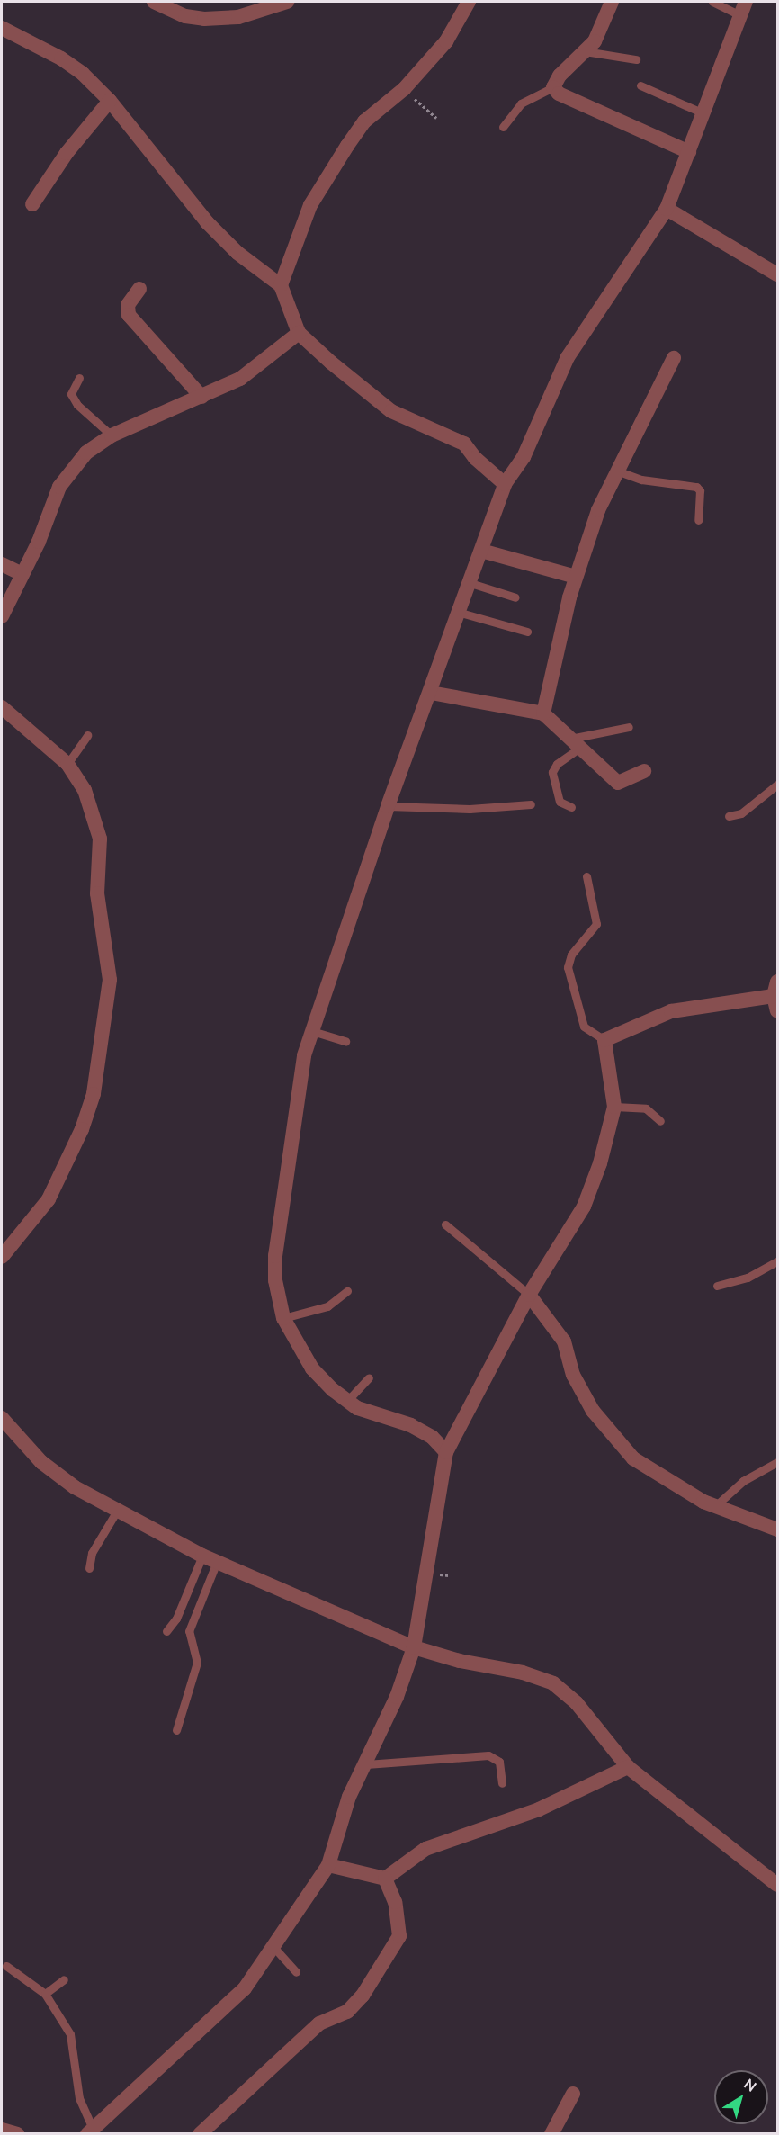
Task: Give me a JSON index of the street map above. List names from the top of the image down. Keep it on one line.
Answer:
{"north":"top right"}
